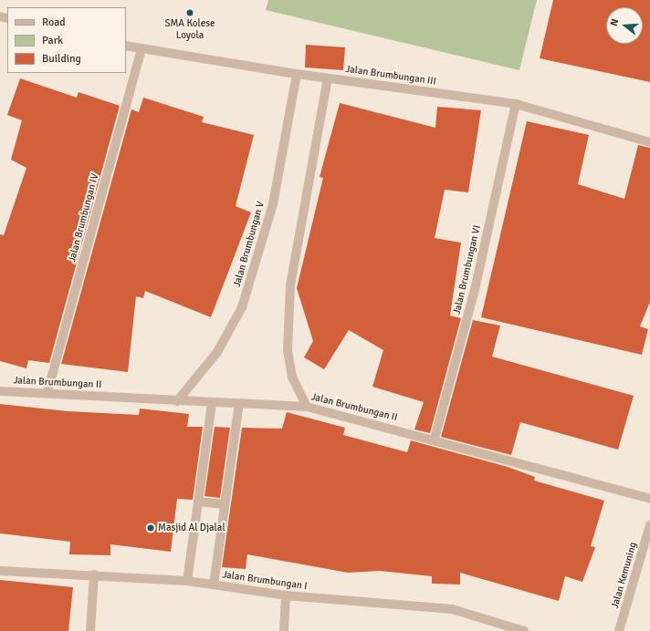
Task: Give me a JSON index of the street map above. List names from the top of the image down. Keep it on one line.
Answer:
{"streets":{"street":["Jalan Brumbungan III","Jalan Brumbungan IV","Jalan Brumbungan V","Jalan Brumbungan VI","Jalan Brumbungan II","Jalan Kemuning","Jalan Brumbungan I"]},"crossings":[["Jalan Brumbungan III","Jalan Brumbungan IV"],["Jalan Brumbungan III","Jalan Brumbungan V"],["Jalan Brumbungan III","Jalan Brumbungan VI"],["Jalan Brumbungan IV","Jalan Brumbungan II"],["Jalan Brumbungan V","Jalan Brumbungan II"],["Jalan Brumbungan VI","Jalan Brumbungan II"]],"places":["SMA Kolese Loyola","Masjid Al Djalal"],"legend":["Road","Park","Building"],"north":"left"}
